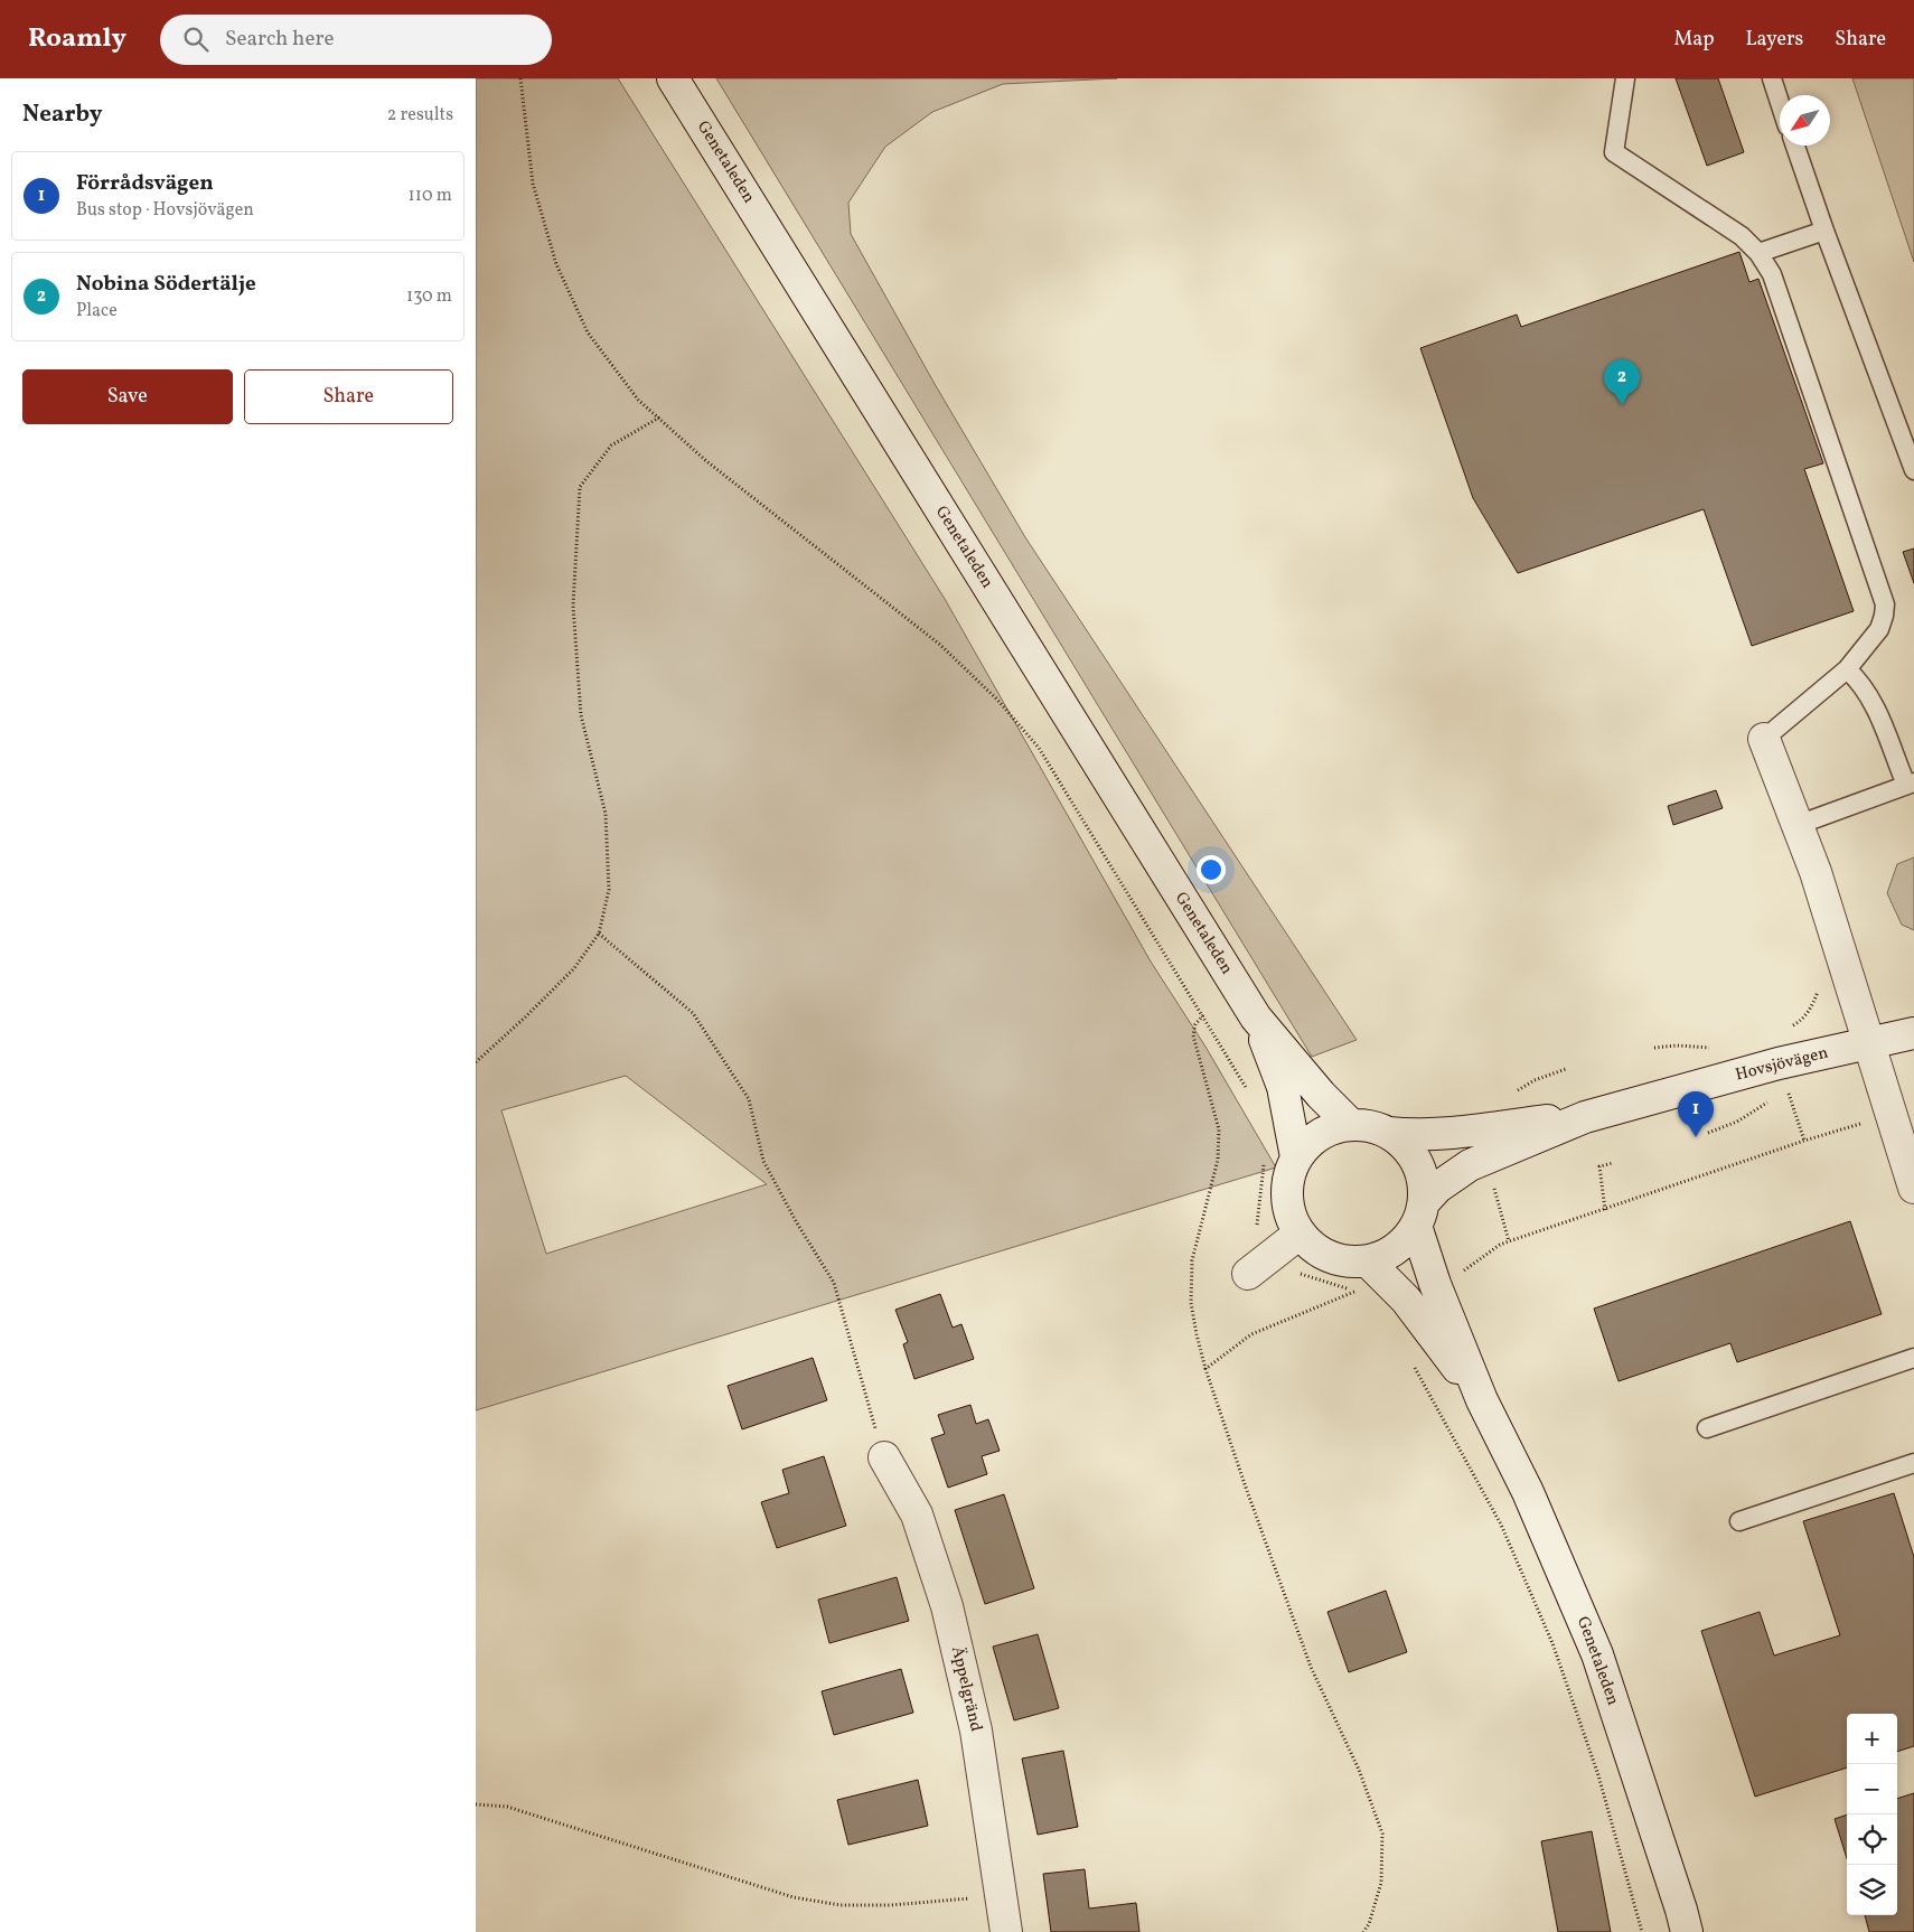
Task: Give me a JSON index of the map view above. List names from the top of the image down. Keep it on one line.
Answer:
{"streets":{"main road":["Genetaleden","Hovsjövägen","Äppelgränd"]},"crossings":[["Genetaleden","Hovsjövägen"]],"north":"bottom left","page":{"header":"Roamly","search":"Search here","nav":["Map","Layers","Share"],"heading":["Nearby","2 results"],"list":[{"mark":"1","name":"Förrådsvägen","note":"Bus stop · Hovsjövägen","value":"110 m"},{"mark":"2","name":"Nobina Södertälje","note":"Place","value":"130 m"}],"buttons":["Save","Share"],"pins":["2","1"],"map_buttons":["+","−"]}}
